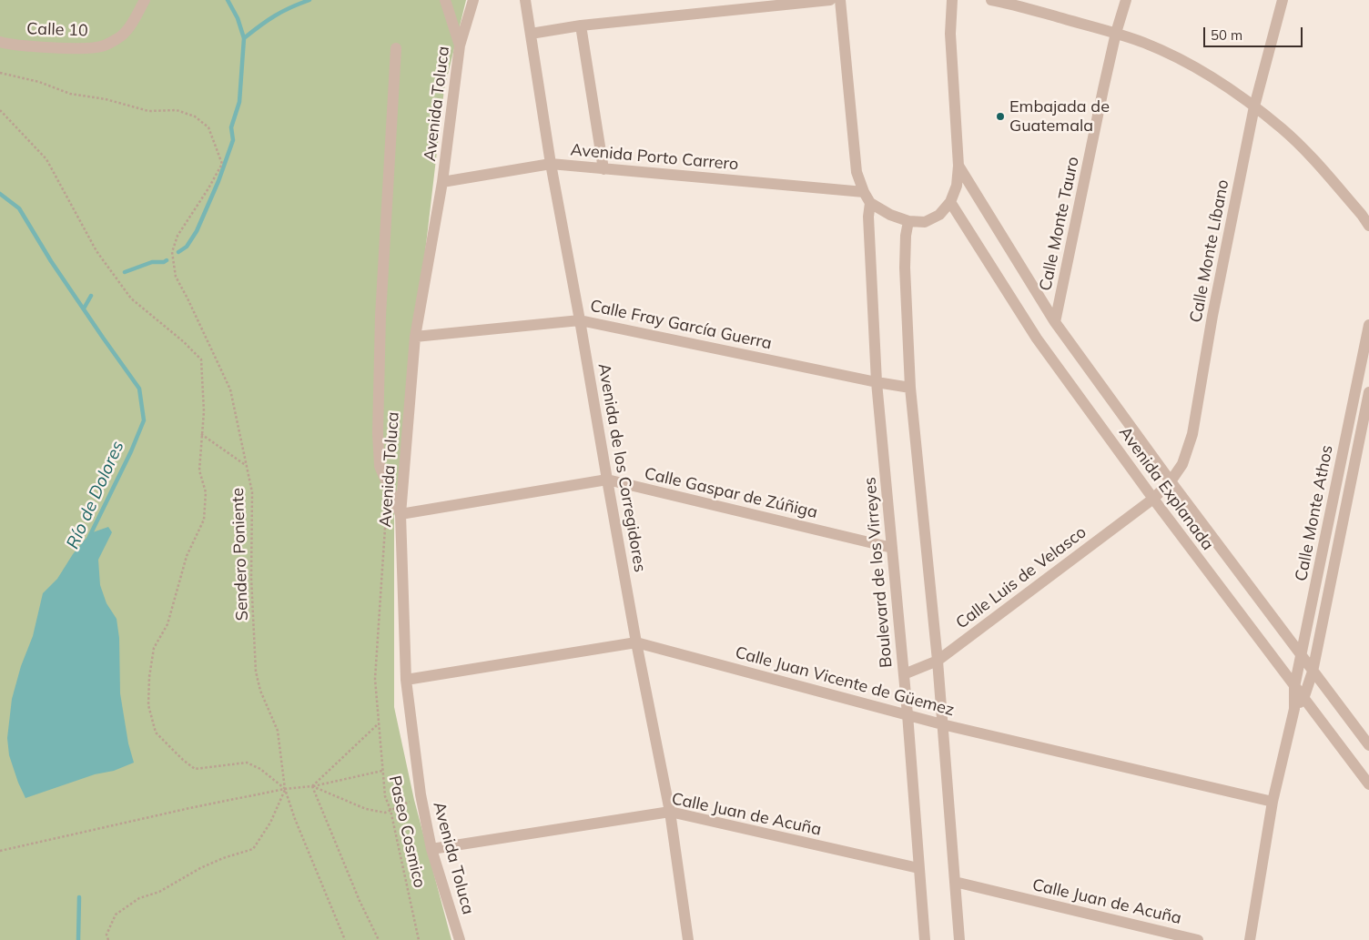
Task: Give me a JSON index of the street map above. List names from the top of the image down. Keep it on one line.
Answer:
{"streets":{"street":["Calle 10","Avenida Toluca","Avenida Porto Carrero","Calle Monte Tauro","Calle Monte Líbano","Calle Fray García Guerra","Avenida de los Corregidores","Avenida Explanada","Calle Gaspar de Zúñiga","Calle Monte Athos","Boulevard de los Virreyes","Calle Luis de Velasco","Calle Juan Vicente de Güemez","Calle Juan de Acuña"],"path":["Sendero Poniente","Paseo Cosmico"]},"crossings":[["Avenida Toluca","Avenida Porto Carrero"],["Avenida Toluca","Calle Fray García Guerra"],["Avenida Toluca","Calle Gaspar de Zúñiga"],["Avenida Toluca","Calle Juan Vicente de Güemez"],["Avenida Toluca","Calle Juan de Acuña"],["Avenida Porto Carrero","Avenida de los Corregidores"],["Avenida Porto Carrero","Boulevard de los Virreyes"],["Calle Monte Tauro","Avenida Explanada"],["Calle Monte Líbano","Avenida Explanada"],["Calle Monte Líbano","Calle Luis de Velasco"],["Calle Fray García Guerra","Avenida de los Corregidores"],["Calle Fray García Guerra","Boulevard de los Virreyes"],["Avenida de los Corregidores","Calle Gaspar de Zúñiga"],["Avenida de los Corregidores","Calle Juan Vicente de Güemez"],["Avenida de los Corregidores","Calle Juan de Acuña"],["Avenida Explanada","Calle Monte Athos"],["Avenida Explanada","Calle Luis de Velasco"],["Calle Gaspar de Zúñiga","Boulevard de los Virreyes"],["Calle Monte Athos","Calle Juan Vicente de Güemez"],["Sendero Poniente","Paseo Cosmico"],["Boulevard de los Virreyes","Calle Luis de Velasco"],["Boulevard de los Virreyes","Calle Juan Vicente de Güemez"],["Boulevard de los Virreyes","Calle Juan de Acuña"]],"water":["Río de Dolores"],"places":["Embajada de Guatemala"],"scale_bar":"50 m"}
